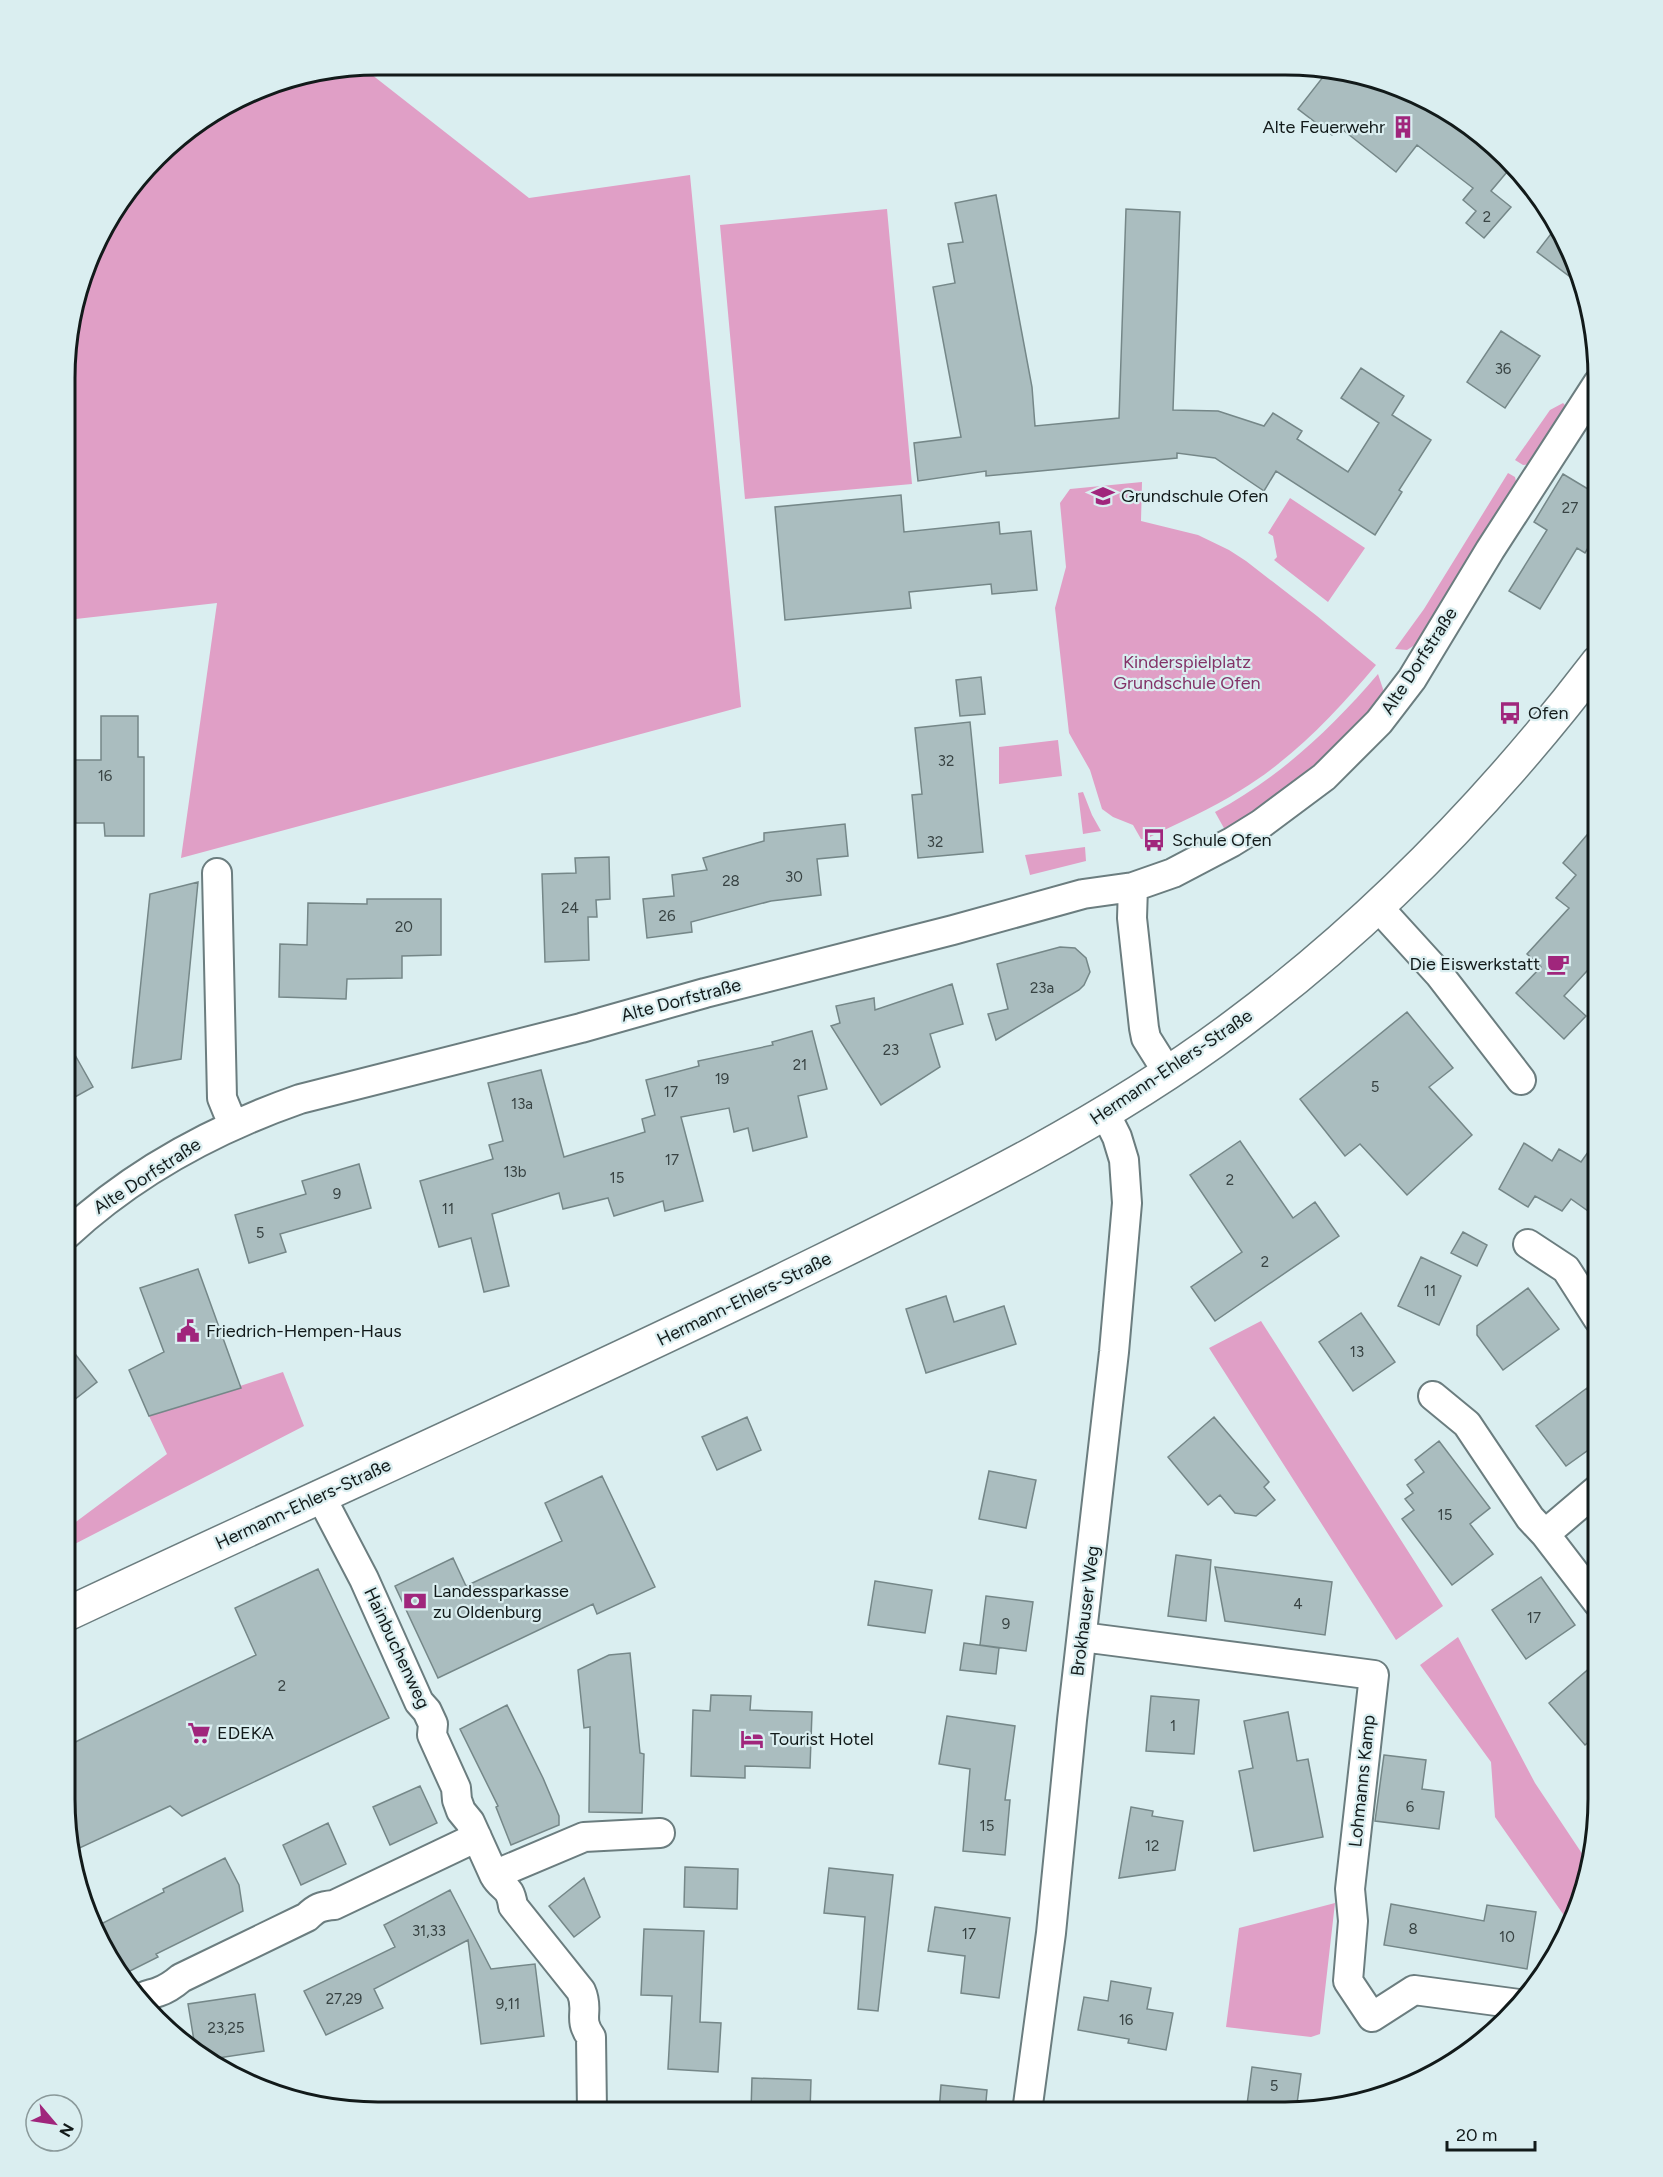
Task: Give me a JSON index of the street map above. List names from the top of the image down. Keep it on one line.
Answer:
{"streets":{"street":["Alte Dorfstraße","Hermann-Ehlers-Straße","Brokhauser Weg","Hainbuchenweg","Lohmanns Kamp"]},"crossings":[["Hermann-Ehlers-Straße","Brokhauser Weg"],["Hermann-Ehlers-Straße","Hainbuchenweg"],["Brokhauser Weg","Lohmanns Kamp"]],"parks":["Kinderspielplatz Grundschule Ofen"],"places":{"building":["Alte Feuerwehr"],"school or university":["Grundschule Ofen"],"bus stop":["Ofen","Schule Ofen"],"cafe":["Die Eiswerkstatt"],"public building":["Friedrich-Hempen-Haus"],"bank":["Landessparkasse zu Oldenburg"],"supermarket":["EDEKA"],"hotel":["Tourist Hotel"]},"house_numbers":["2","36","27","32","16","32","30","28","24","26","20","23a","23","21","19","5","17","13a","17","13b","15","2","9","11","5","2","11","13","15","4","17","9","2","1","6","15","12","8","31,33","17","10","27,29","9,11","16","23,25","5"],"scale_bar":"20 m","north":"bottom right"}
